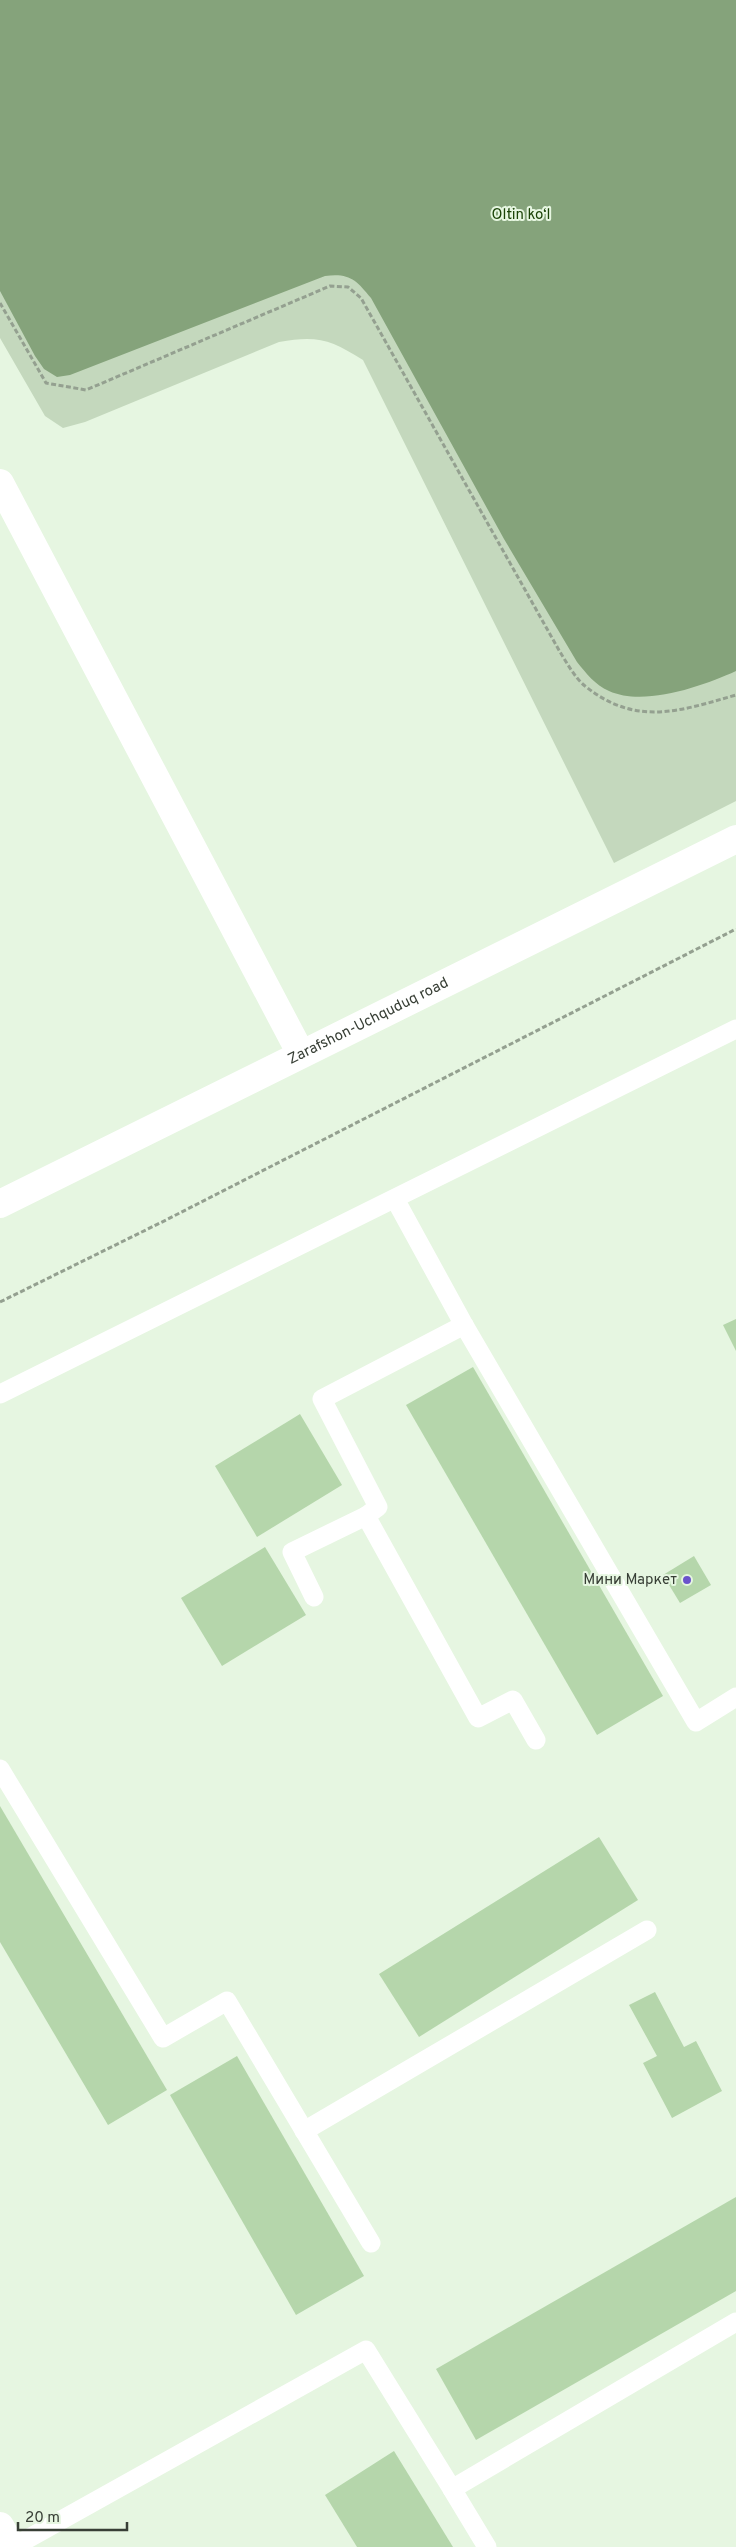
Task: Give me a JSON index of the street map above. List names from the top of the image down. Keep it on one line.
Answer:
{"streets":{"main road":["Zarafshon-Uchquduq road"]},"parks":["Oltin ko‘l"],"places":["Мини Маркет"],"scale_bar":"20 m"}
